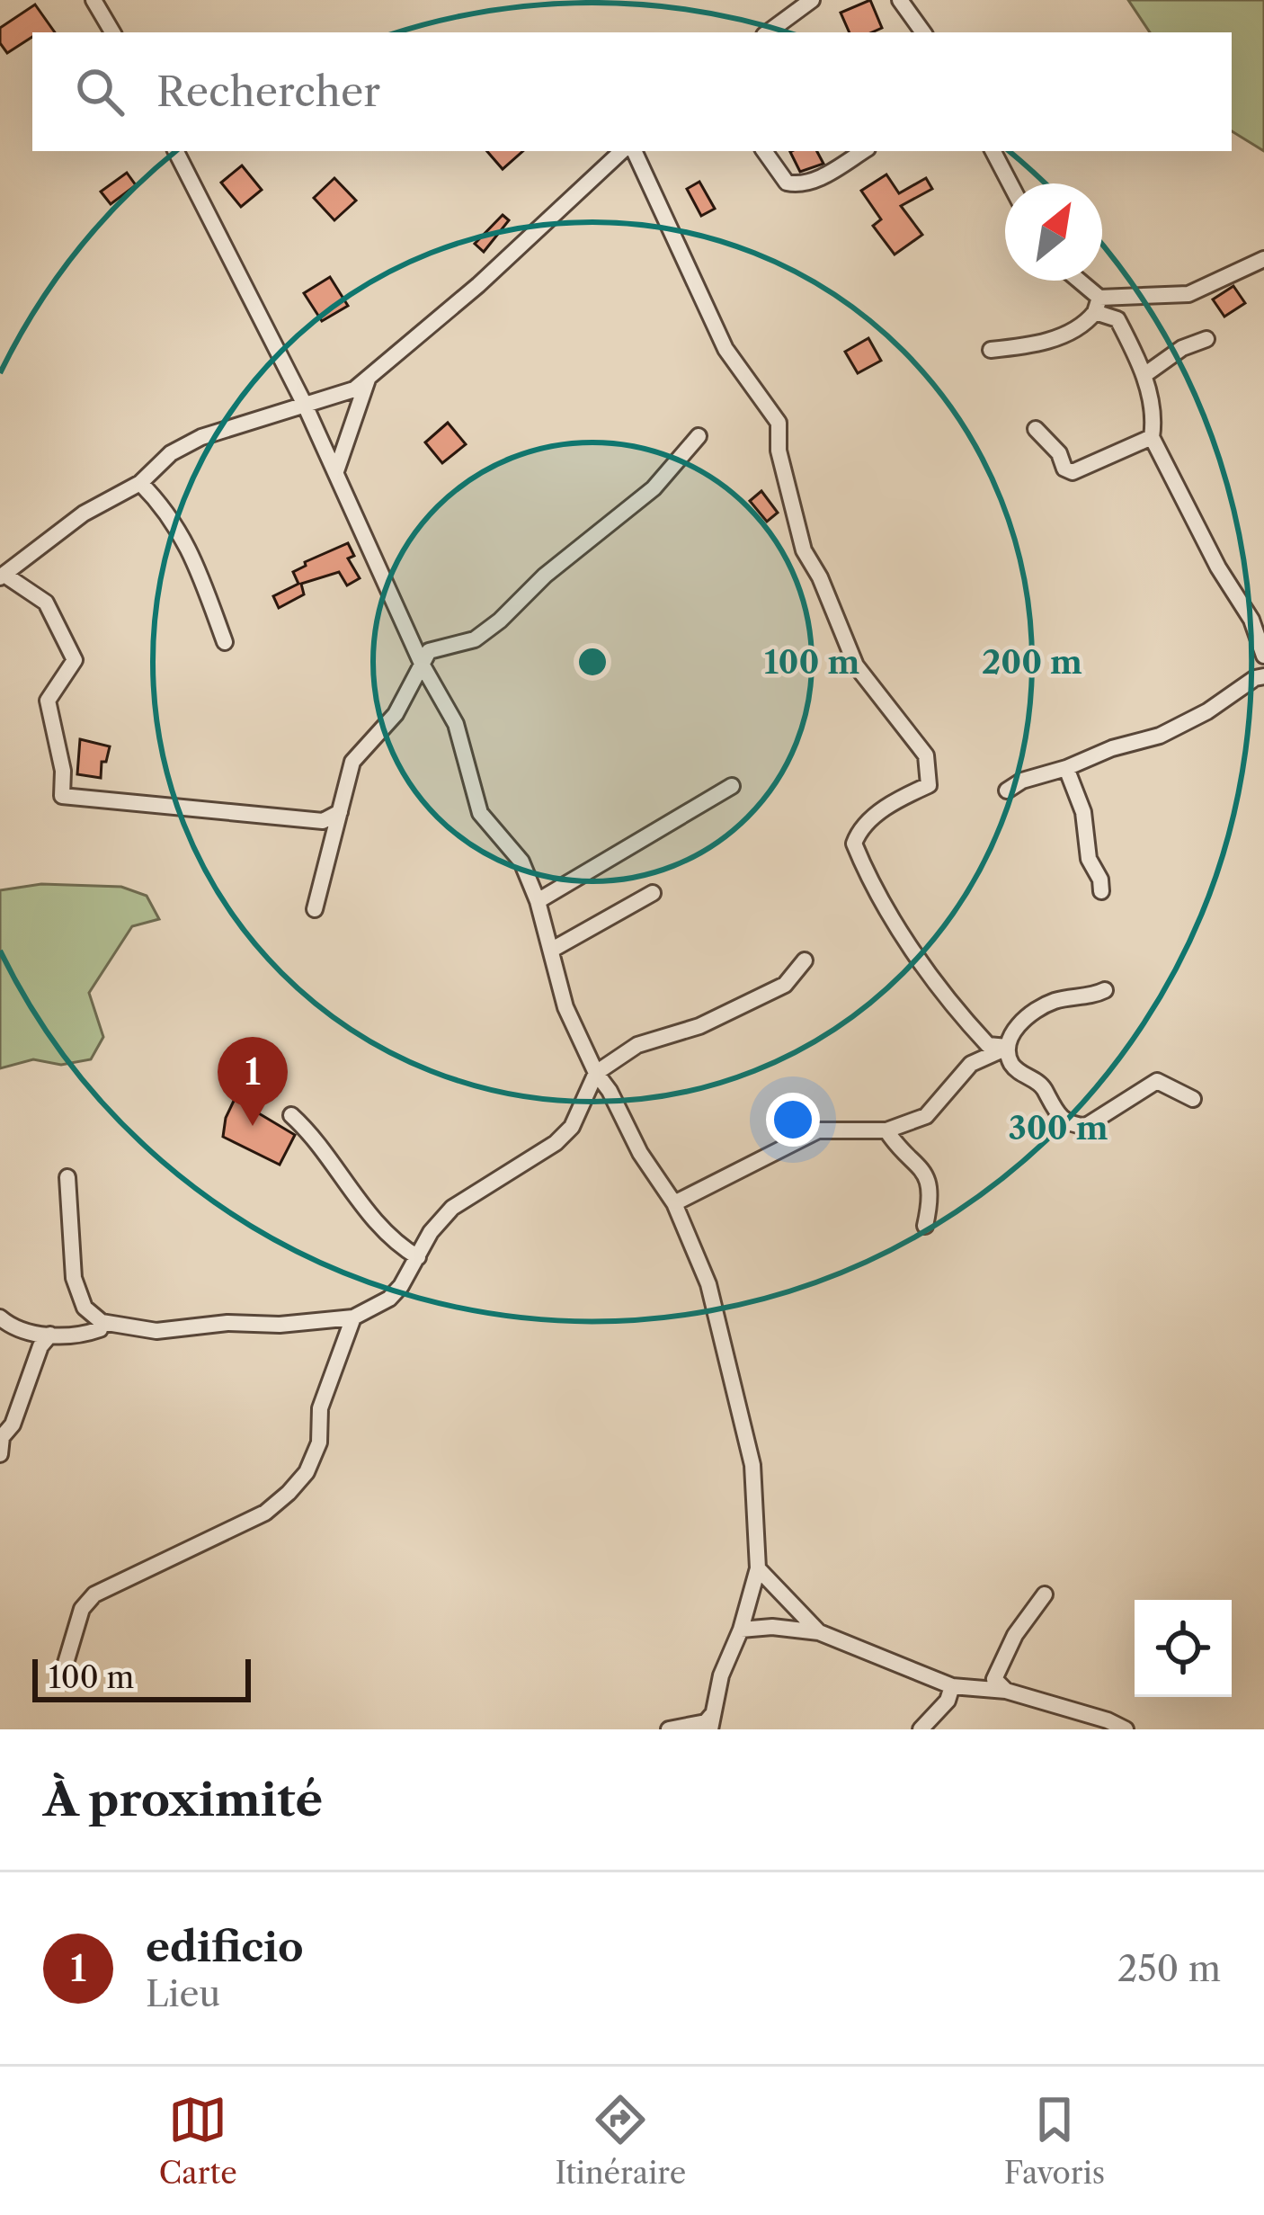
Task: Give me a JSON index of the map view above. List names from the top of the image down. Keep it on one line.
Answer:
{"scale_bar":"100 m","north":"top right","page":{"search":"Rechercher","pins":"1","scale":"100 m","heading":"À proximité","list":[{"mark":"1","name":"edificio","note":"Lieu","value":"250 m"}],"nav":["Carte","Itinéraire","Favoris"]},"rings":["100 m","200 m","300 m"]}
